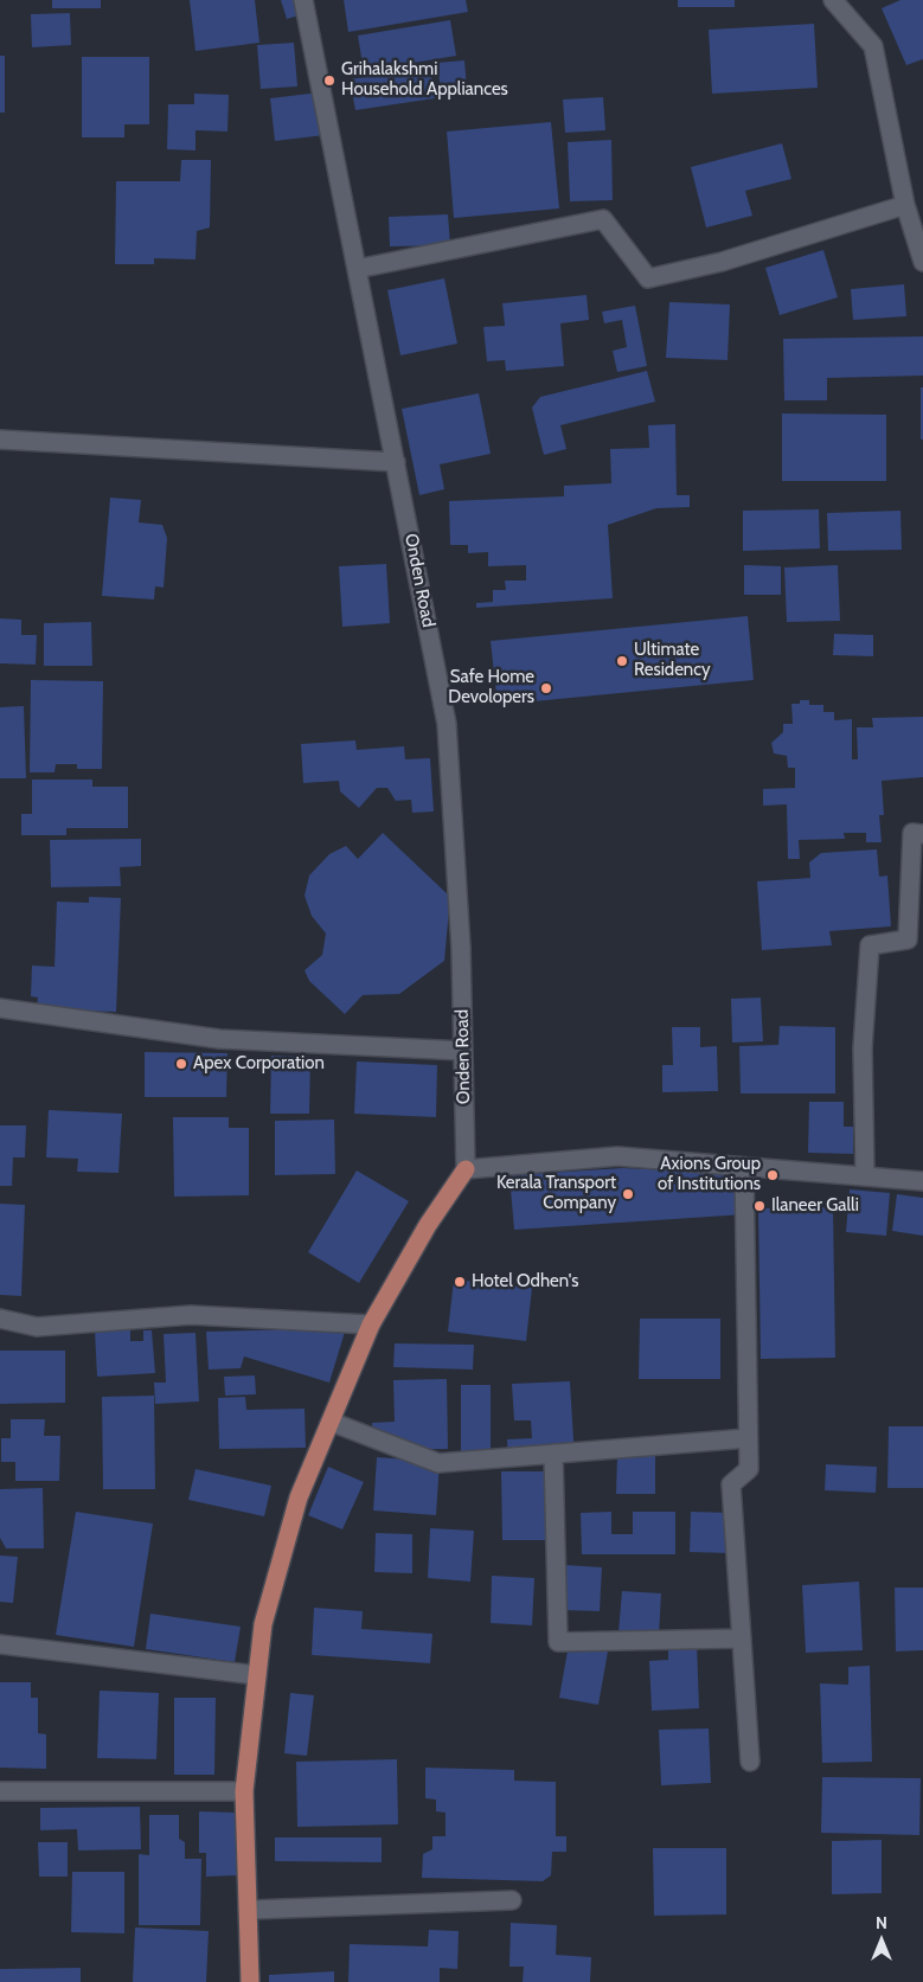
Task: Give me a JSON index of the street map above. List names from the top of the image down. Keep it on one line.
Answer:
{"streets":{"street":["Onden Road"]},"places":["Grihalakshmi Household Appliances","Ultimate Residency","Safe Home Devolopers","Apex Corporation","Axions Group of Institutions","Kerala Transport Company","Ilaneer Galli","Hotel Odhen's"],"north":"top"}
